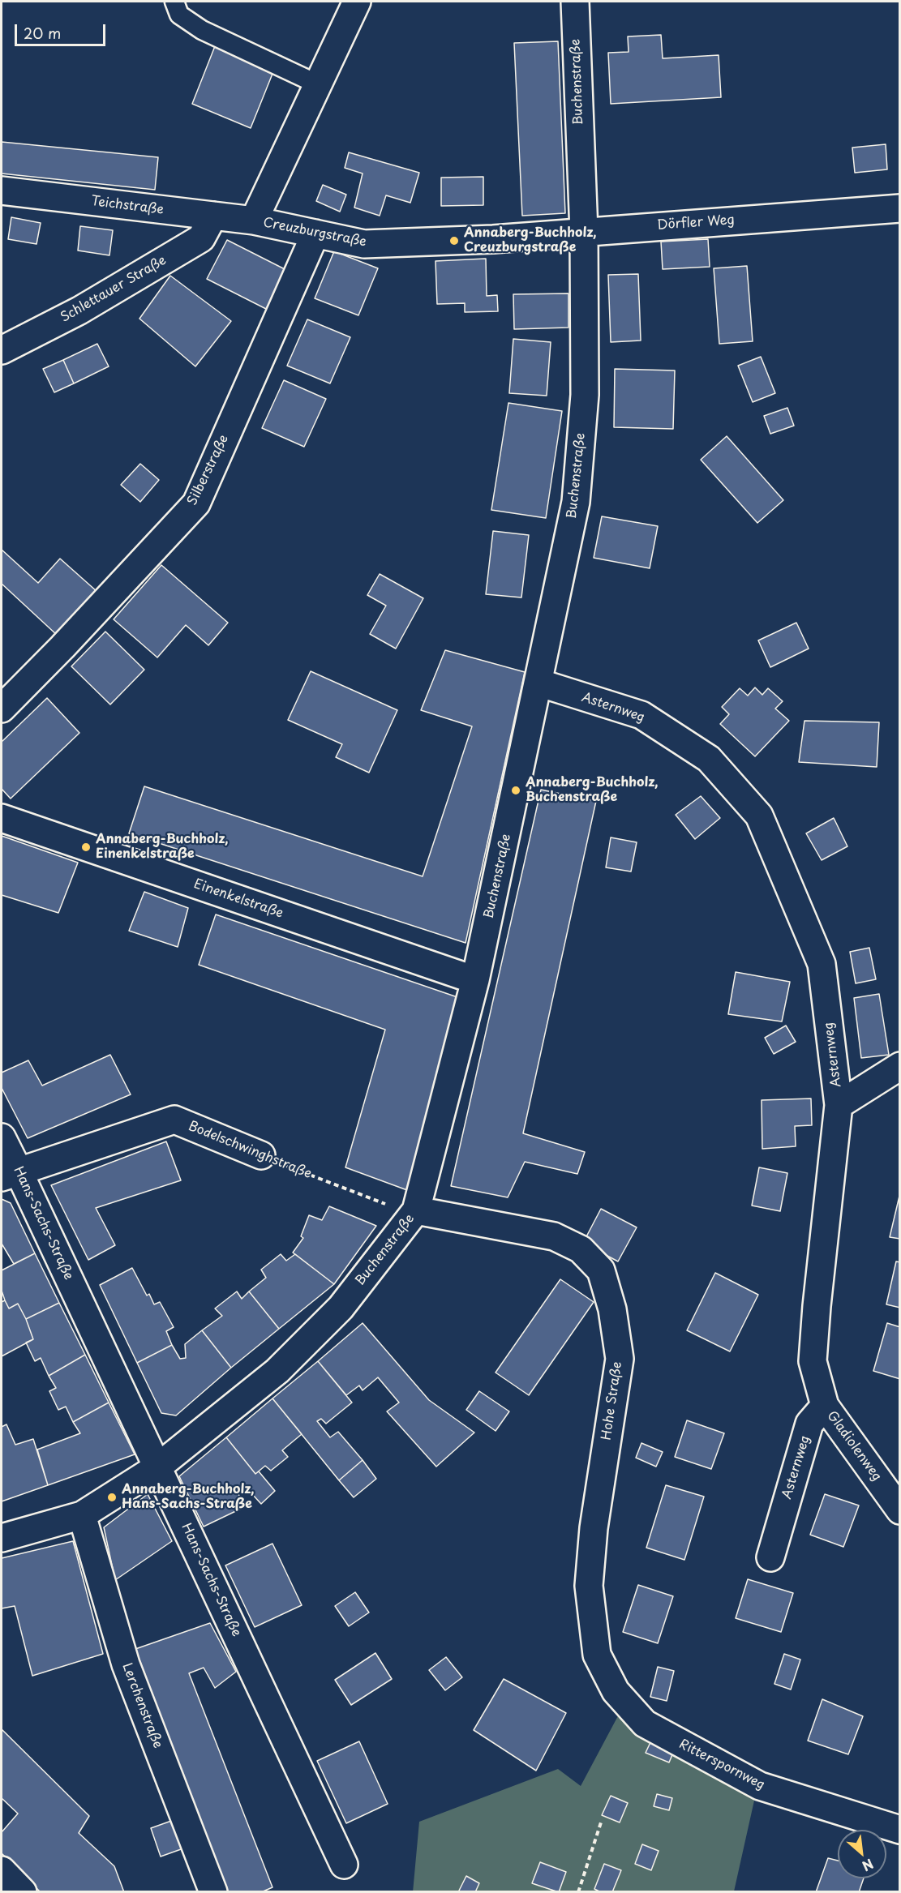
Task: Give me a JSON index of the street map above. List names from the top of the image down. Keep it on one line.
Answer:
{"streets":{"street":["Buchenstraße","Teichstraße","Dörfler Weg","Creuzburgstraße","Schlettauer Straße","Silberstraße","Asternweg","Einenkelstraße","Bodelschwinghstraße","Hans-Sachs-Straße","Hohe Straße","Gladiolenweg","Lerchenstraße","Ritterspornweg"]},"crossings":[["Buchenstraße","Dörfler Weg"],["Buchenstraße","Asternweg"],["Buchenstraße","Einenkelstraße"],["Buchenstraße","Bodelschwinghstraße"],["Buchenstraße","Hans-Sachs-Straße"],["Buchenstraße","Hohe Straße"],["Buchenstraße","Lerchenstraße"],["Teichstraße","Creuzburgstraße"],["Teichstraße","Schlettauer Straße"],["Dörfler Weg","Creuzburgstraße"],["Creuzburgstraße","Silberstraße"],["Asternweg","Gladiolenweg"],["Bodelschwinghstraße","Hans-Sachs-Straße"],["Bodelschwinghstraße","Hohe Straße"],["Hohe Straße","Ritterspornweg"]],"places":["Annaberg-Buchholz, Creuzburgstraße","Annaberg-Buchholz, Buchenstraße","Annaberg-Buchholz, Einenkelstraße","Annaberg-Buchholz, Hans-Sachs-Straße"],"scale_bar":"20 m","north":"bottom right"}
